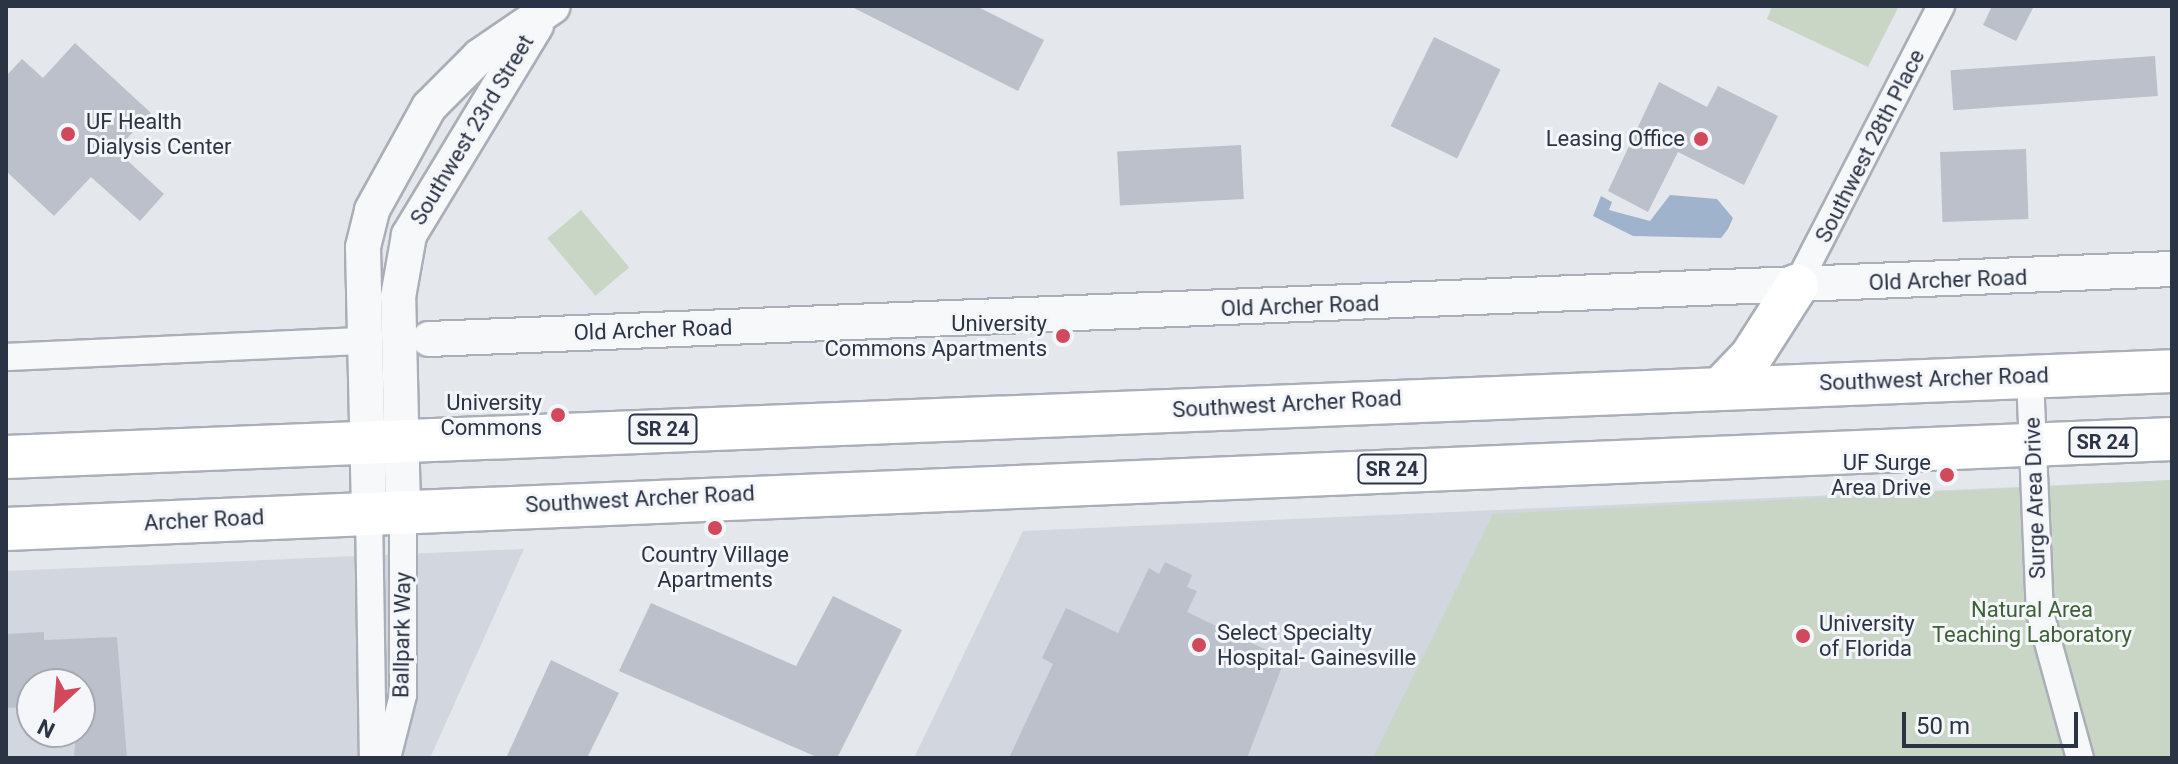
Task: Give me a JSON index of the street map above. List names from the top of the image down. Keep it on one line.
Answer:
{"streets":{"main road":["Southwest Archer Road","SR 24","Archer Road"],"street":["Southwest 23rd Street","Southwest 28th Place","Old Archer Road","Surge Area Drive","Ballpark Way"]},"crossings":[["Southwest 23rd Street","Southwest Archer Road"],["Southwest 23rd Street","SR 24"],["Southwest 23rd Street","Archer Road"],["Southwest 23rd Street","Ballpark Way"],["Southwest 28th Place","Old Archer Road"],["Southwest Archer Road","SR 24"],["Southwest Archer Road","Surge Area Drive"],["Southwest Archer Road","Archer Road"],["Southwest Archer Road","Ballpark Way"],["Archer Road","Ballpark Way"]],"parks":["Natural Area Teaching Laboratory"],"places":["UF Health Dialysis Center","Leasing Office","University Commons Apartments","University Commons","UF Surge Area Drive","Country Village Apartments","University of Florida","Select Specialty Hospital- Gainesville"],"scale_bar":"50 m","north":"bottom left"}
